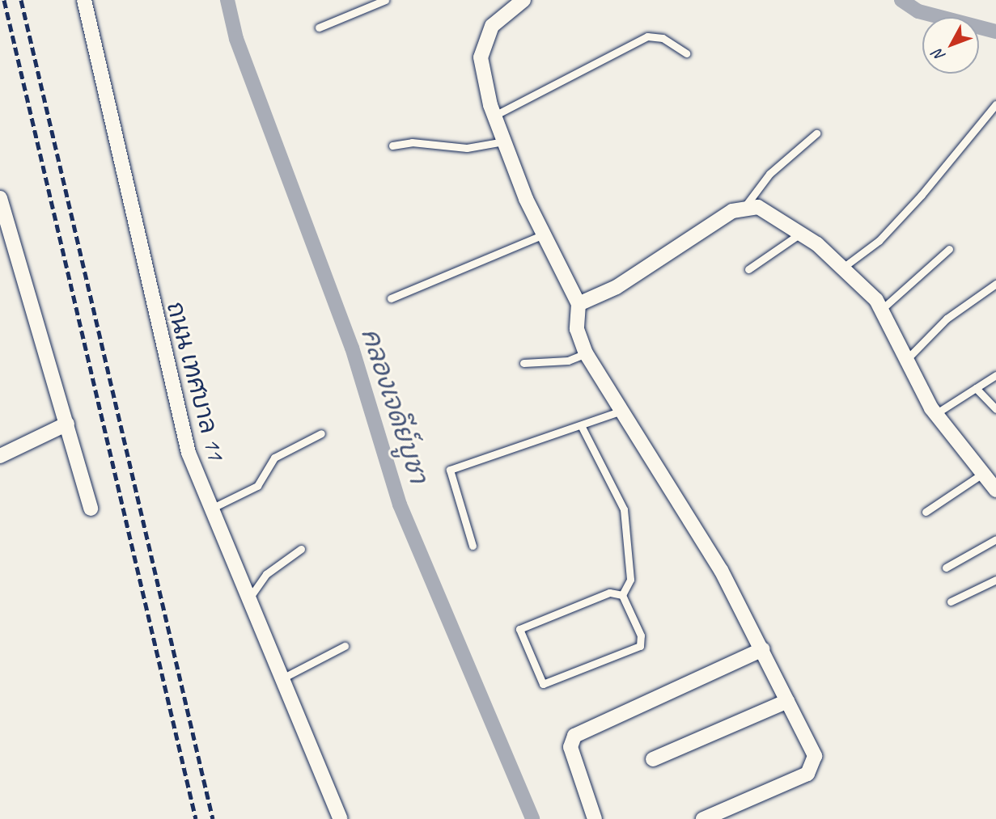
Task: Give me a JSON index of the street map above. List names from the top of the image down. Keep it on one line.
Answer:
{"streets":{"street":["ถนน เทศบาล 11"]},"water":["คลองเจดีย์บูชา"],"north":"bottom left"}
